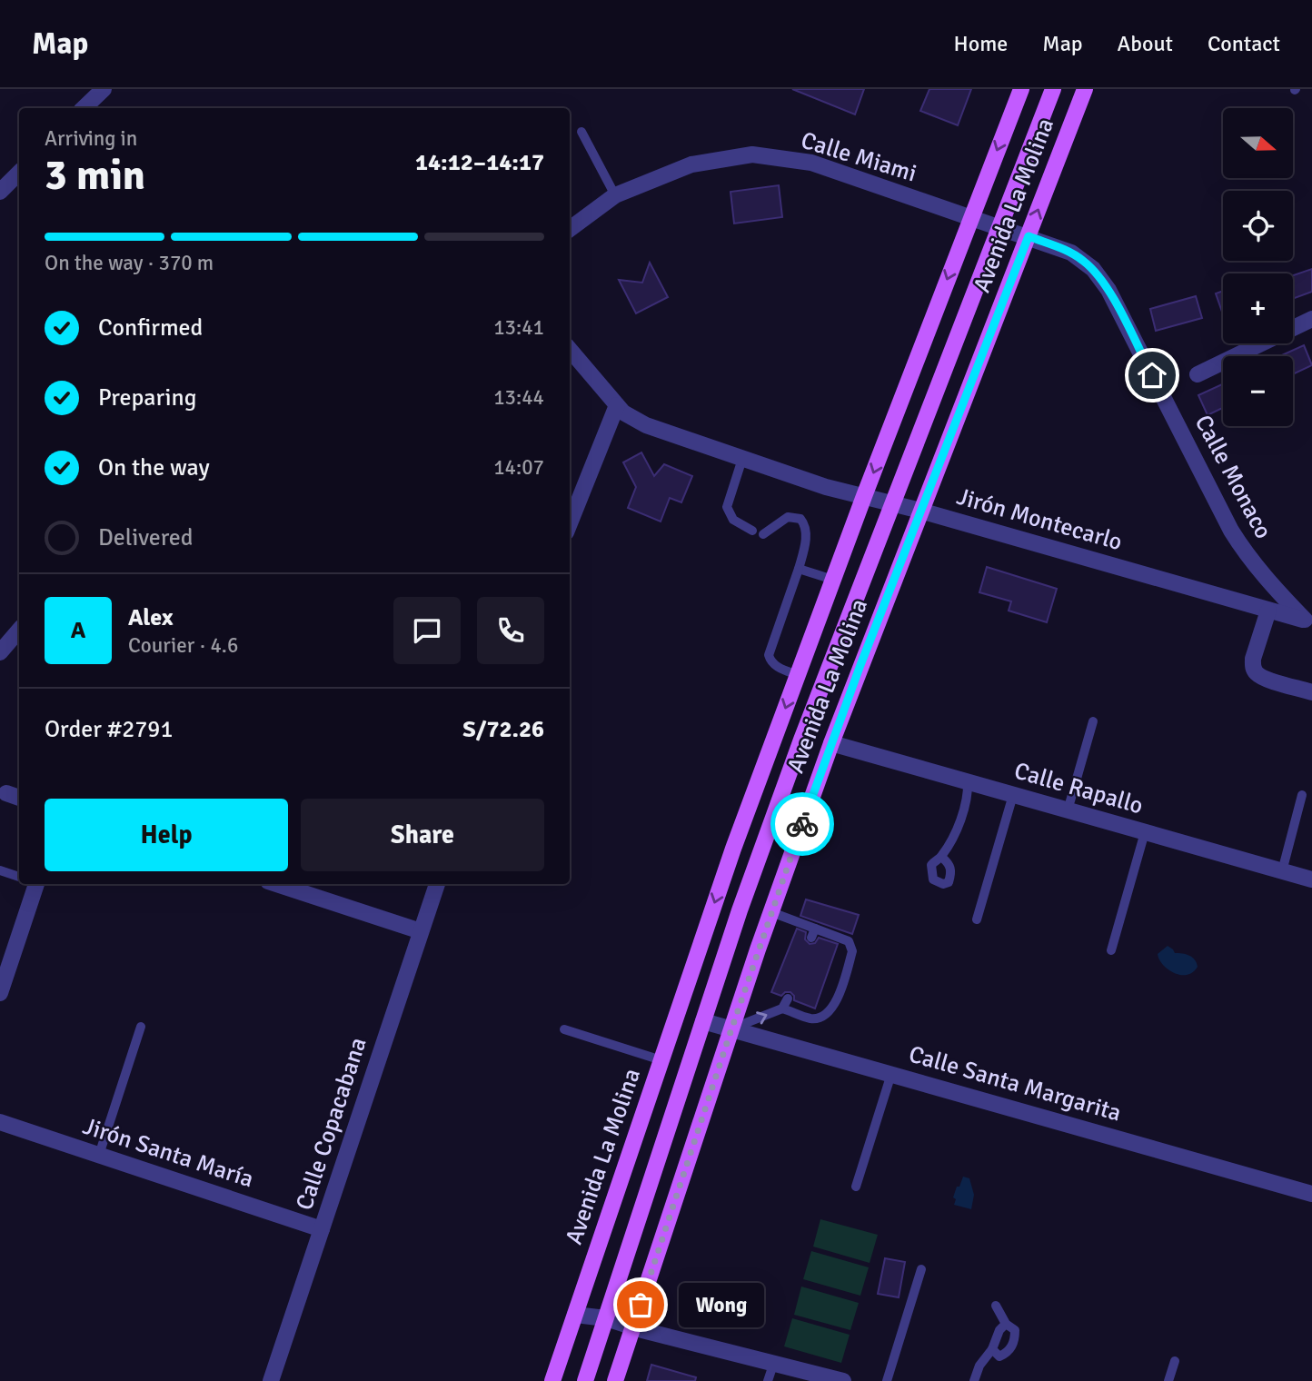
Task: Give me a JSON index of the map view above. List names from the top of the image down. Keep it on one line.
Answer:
{"streets":{"main road":["Avenida La Molina"],"street":["Calle Miami","Calle Monaco","Jirón Montecarlo","Calle Rapallo","Calle Santa Margarita","Calle Copacabana","Jirón Santa María"]},"crossings":[["Calle Miami","Avenida La Molina"],["Calle Miami","Calle Monaco"],["Avenida La Molina","Calle Monaco"],["Avenida La Molina","Jirón Montecarlo"],["Avenida La Molina","Calle Rapallo"],["Avenida La Molina","Calle Santa Margarita"],["Calle Monaco","Jirón Montecarlo"],["Calle Copacabana","Jirón Santa María"]],"places":["Wong"],"north":"right","page":{"header":"Map","nav":["Home","Map","About","Contact"],"map_buttons":["+","−"],"heading":["3 min","Arriving in","14:12–14:17"],"panel":["Alex","Courier · 4.6","Order #2791","S/72.26"],"bar":"On the way · 370 m","list":[["Confirmed","13:41"],["Preparing","13:44"],["On the way","14:07"],"Delivered"],"round":"A","buttons":["Help","Share"],"bubble":"Wong"}}
